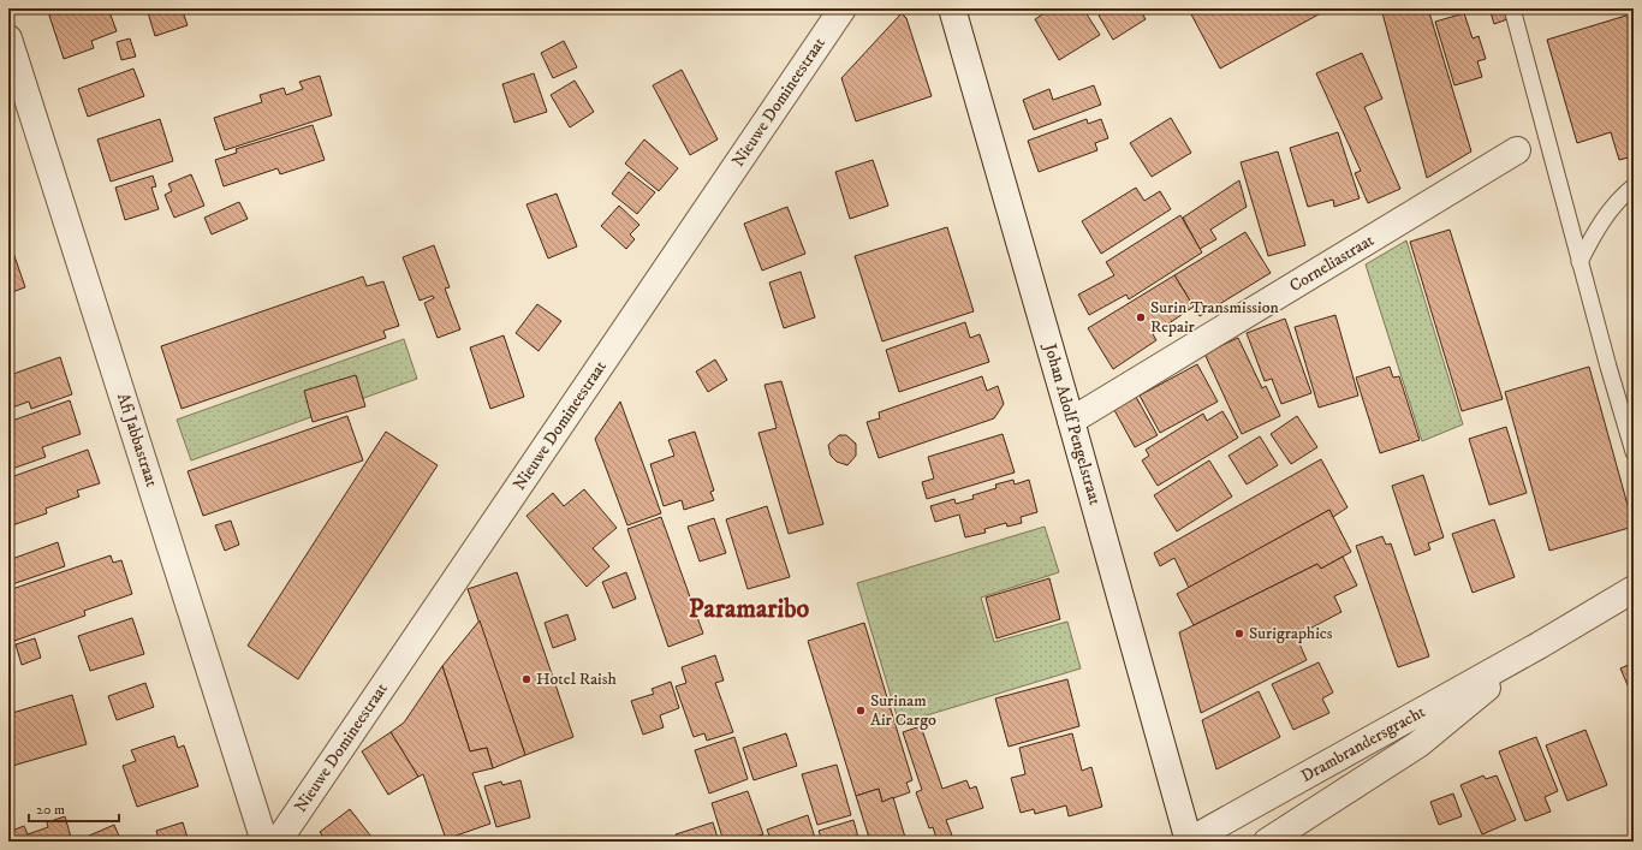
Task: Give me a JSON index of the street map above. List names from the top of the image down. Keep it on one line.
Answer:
{"streets":{"street":["Nieuwe Domineestraat","Corneliastraat","Johan Adolf Pengelstraat","Afi Jabbastraat","Drambrandersgracht"]},"crossings":[["Corneliastraat","Johan Adolf Pengelstraat"],["Johan Adolf Pengelstraat","Drambrandersgracht"]],"districts":["Paramaribo"],"places":["Surin Transmission Repair","Surigraphics","Hotel Raish","Surinam Air Cargo"],"scale_bar":"20 m"}
